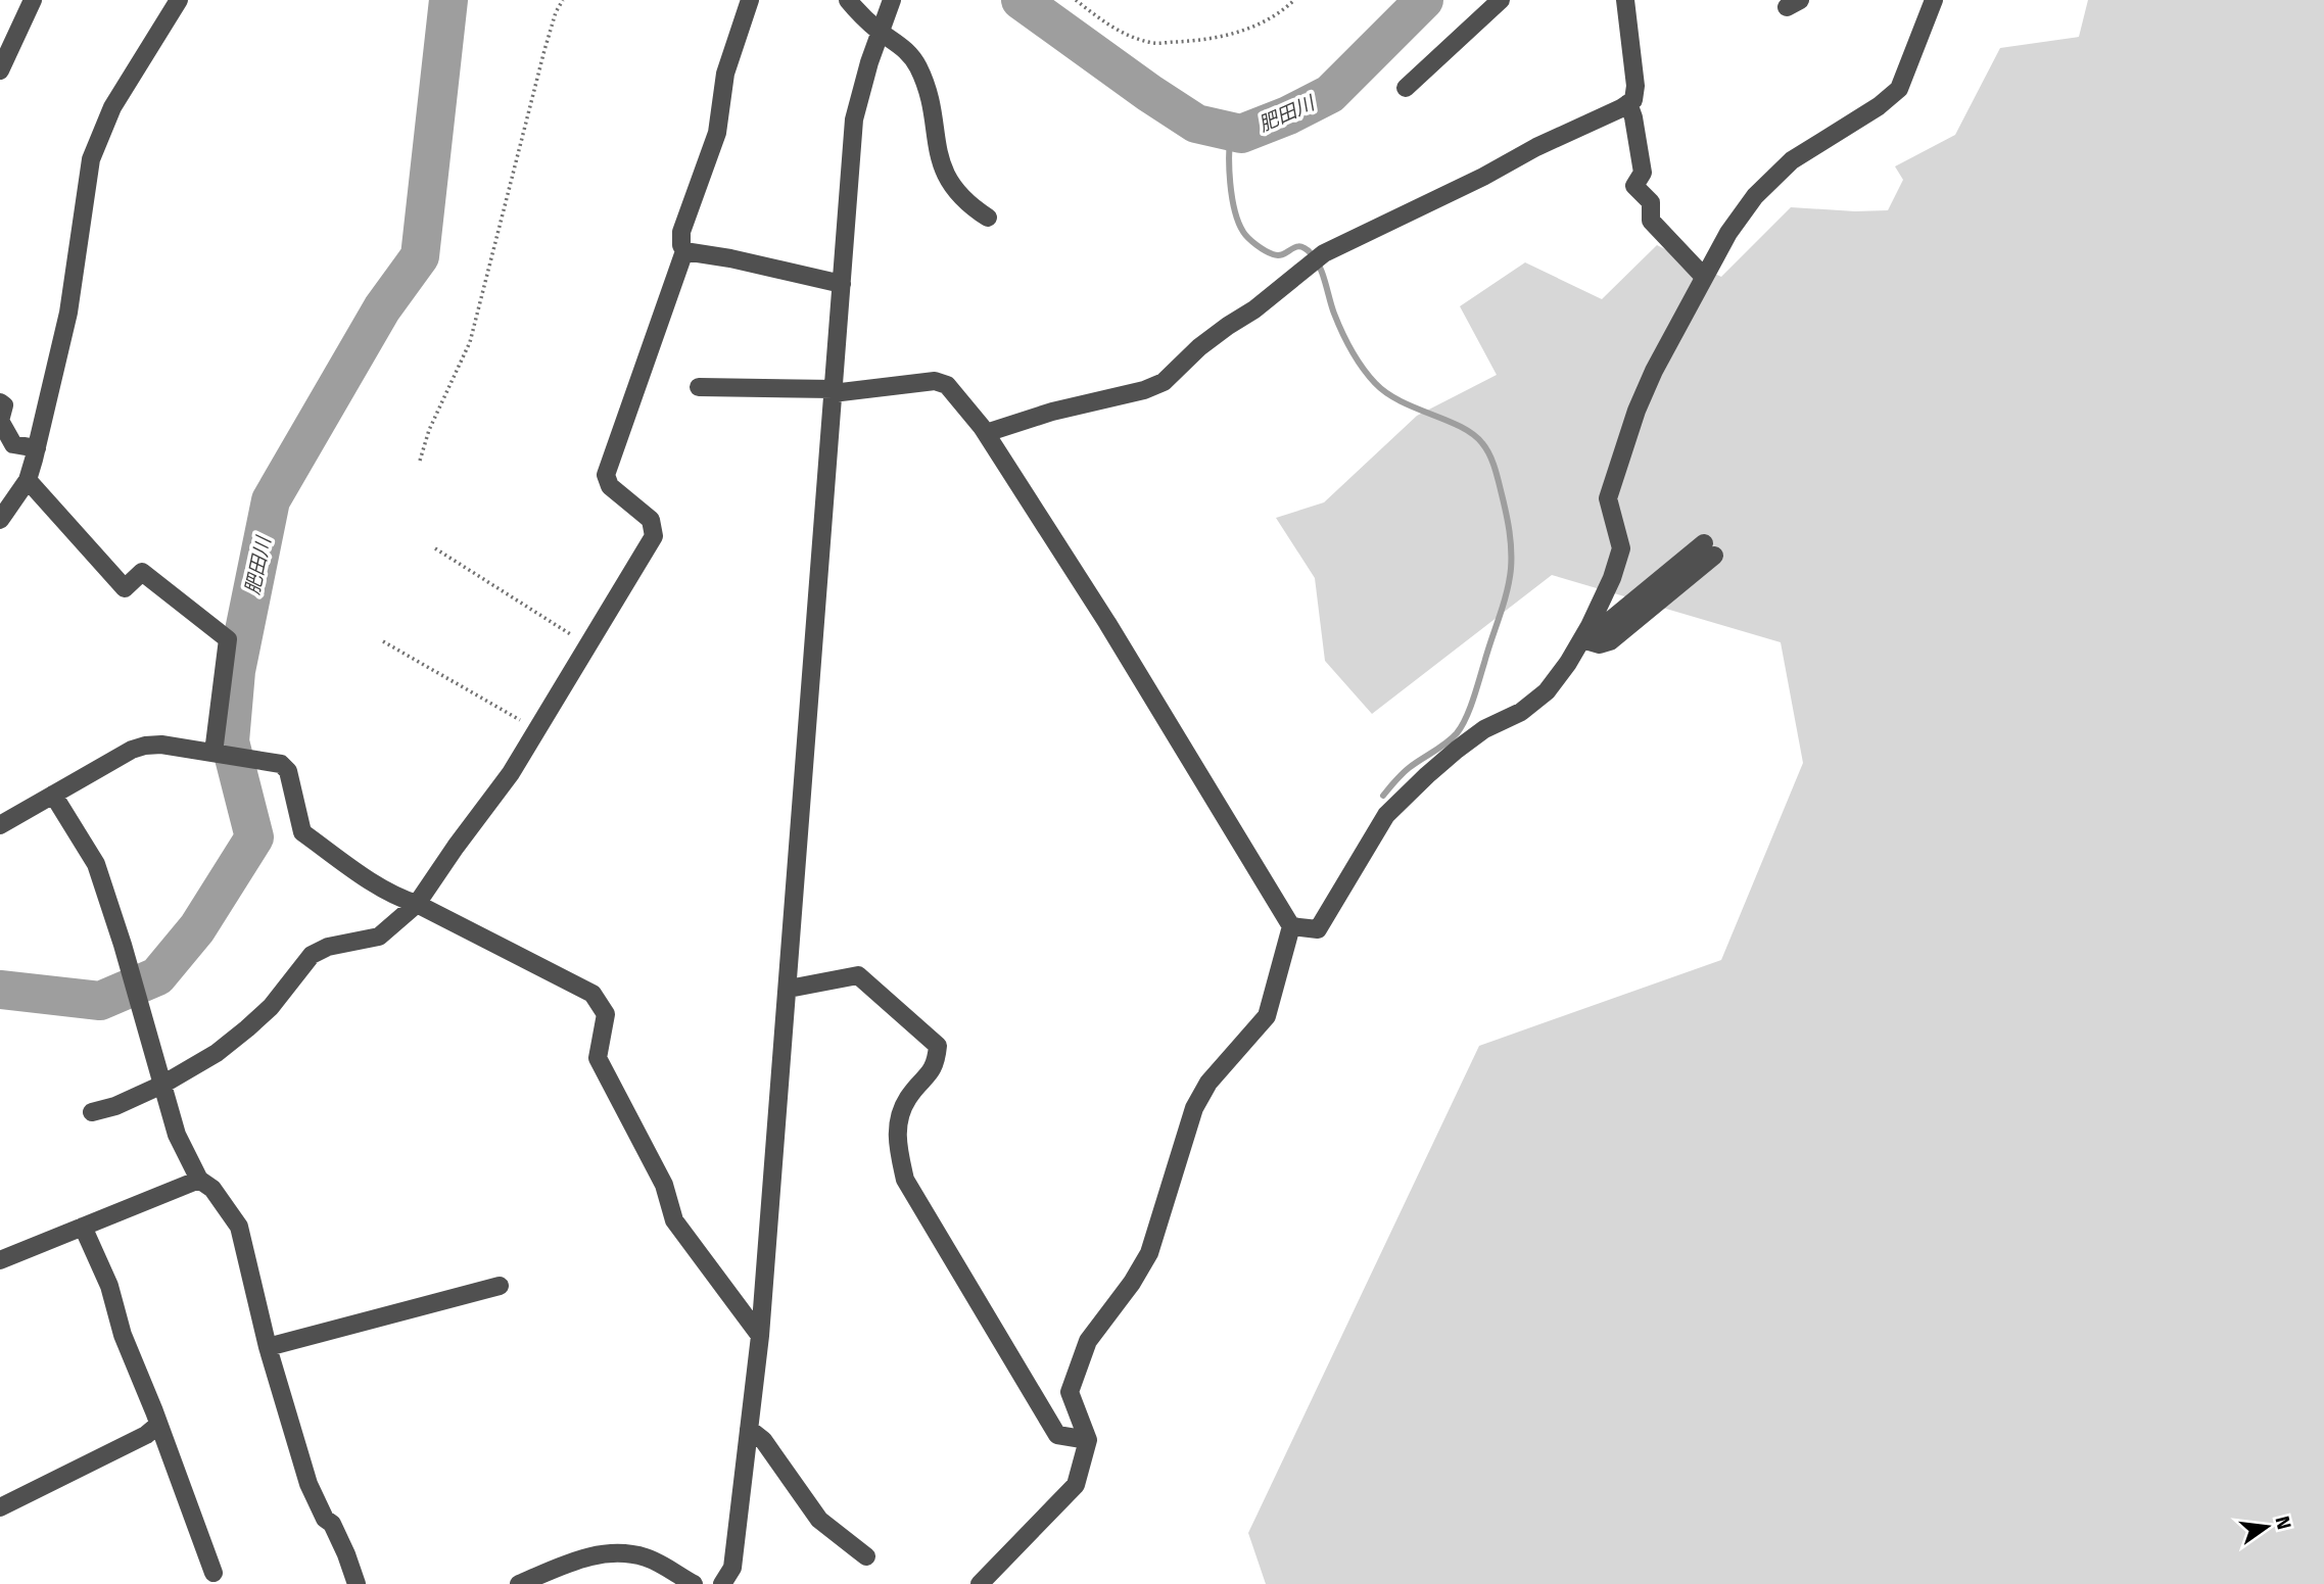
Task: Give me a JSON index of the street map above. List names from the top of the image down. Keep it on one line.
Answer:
{"water":["肥田川"],"north":"right"}
